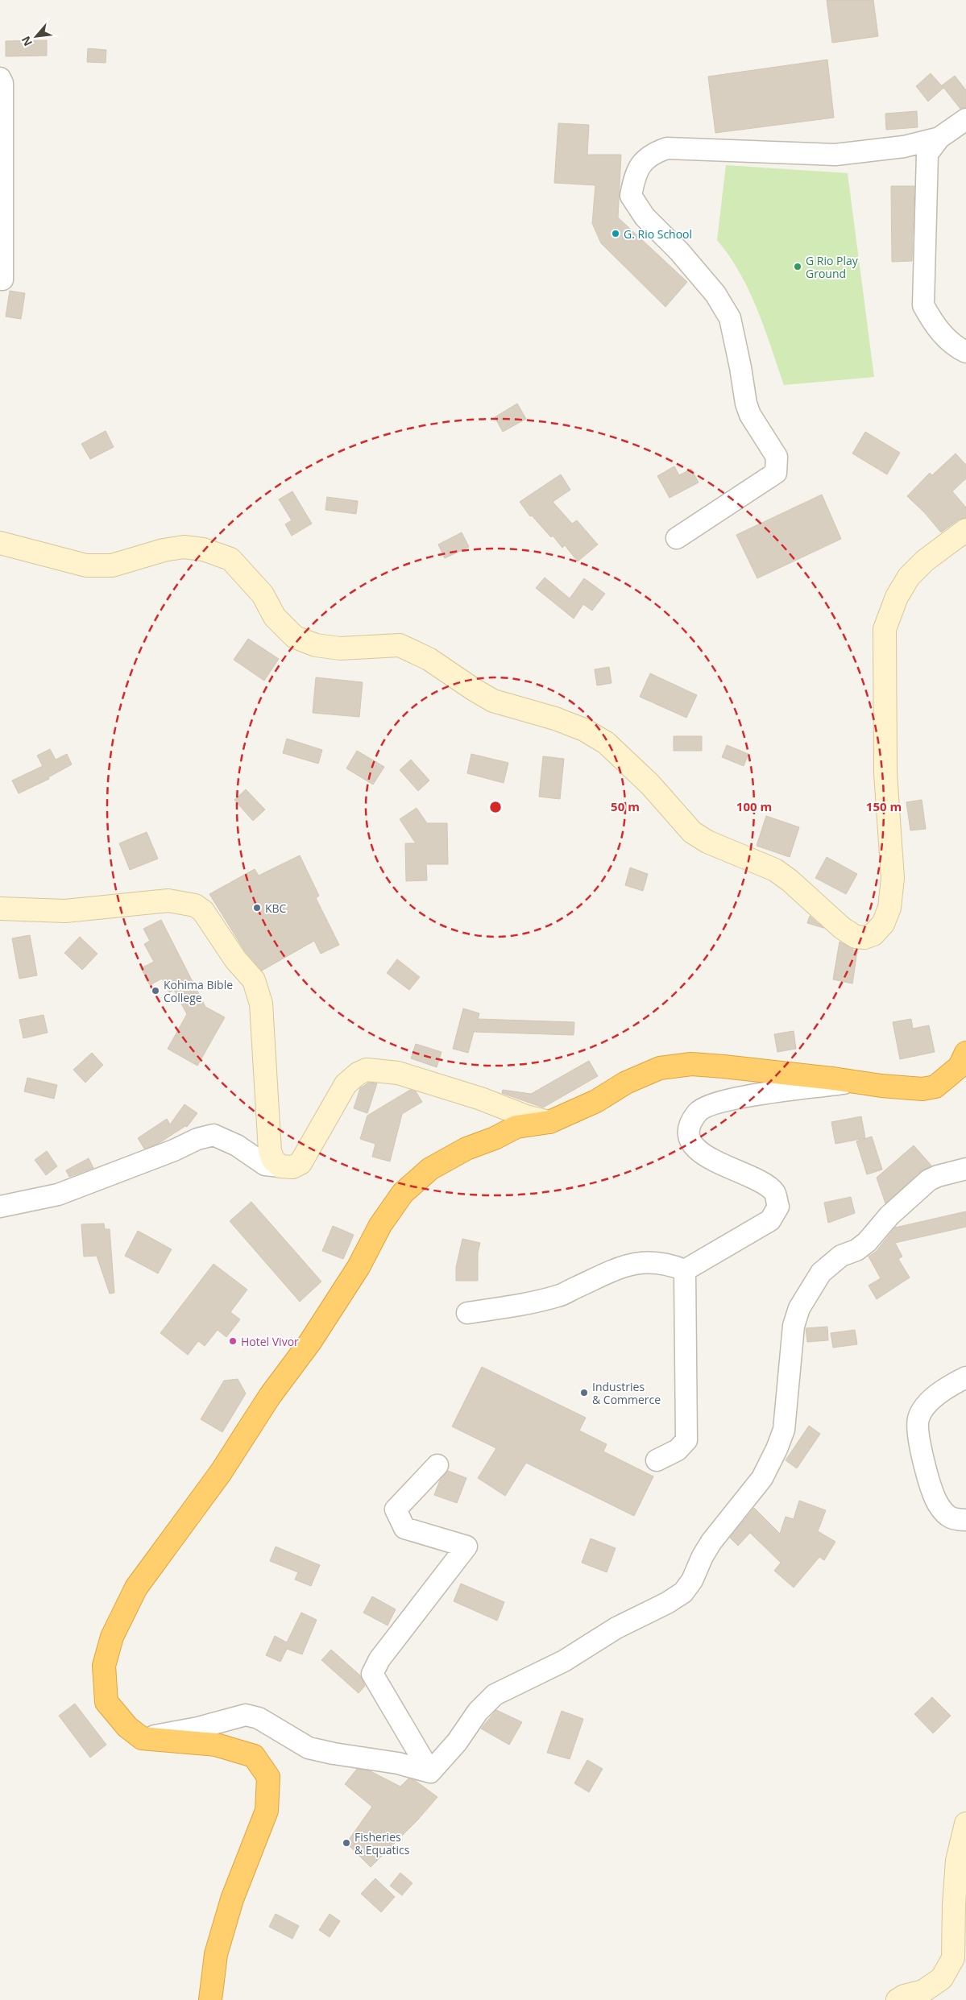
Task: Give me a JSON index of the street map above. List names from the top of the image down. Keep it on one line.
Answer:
{"places":["G. Rio School","G Rio Play Ground","KBC","Kohima Bible College","Hotel Vivor","Industries & Commerce","Fisheries & Equatics"],"north":"bottom left","rings":["50 m","100 m","150 m"]}
